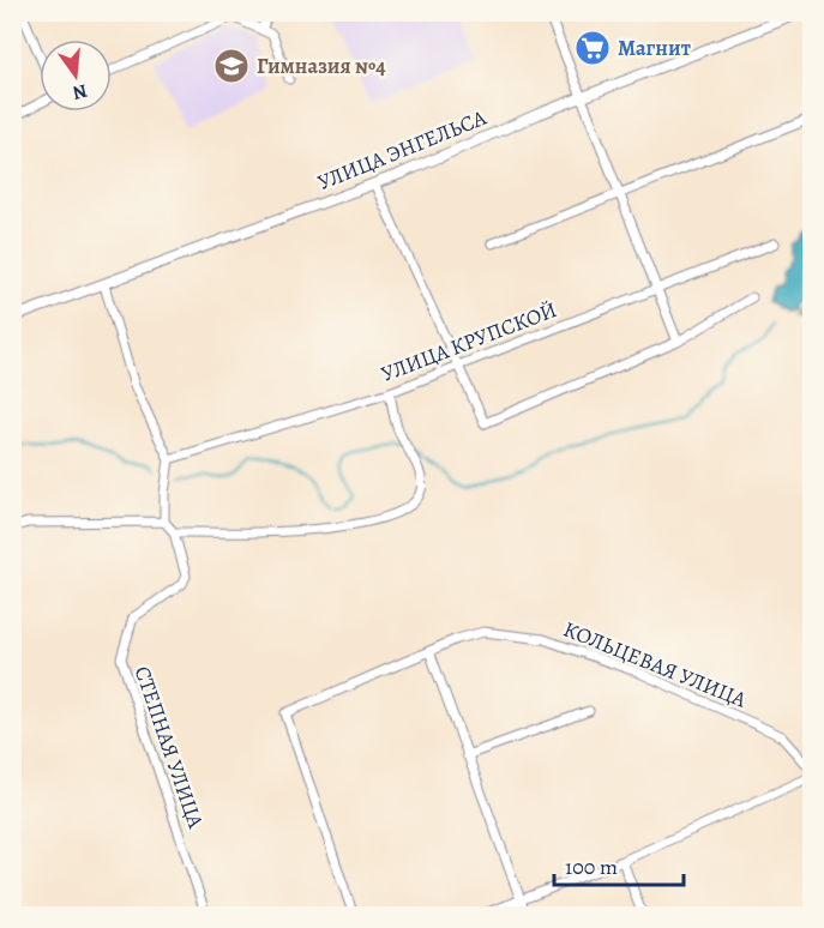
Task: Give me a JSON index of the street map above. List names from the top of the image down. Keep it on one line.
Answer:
{"streets":{"street":["УЛИЦА ЭНГЕЛЬСА","УЛИЦА КРУПСКОЙ","КОЛЬЦЕВАЯ УЛИЦА","СТЕПНАЯ УЛИЦА"]},"places":{"supermarket":["Магнит"],"school or university":["Гимназия №4"]},"scale_bar":"100 m","north":"bottom"}
